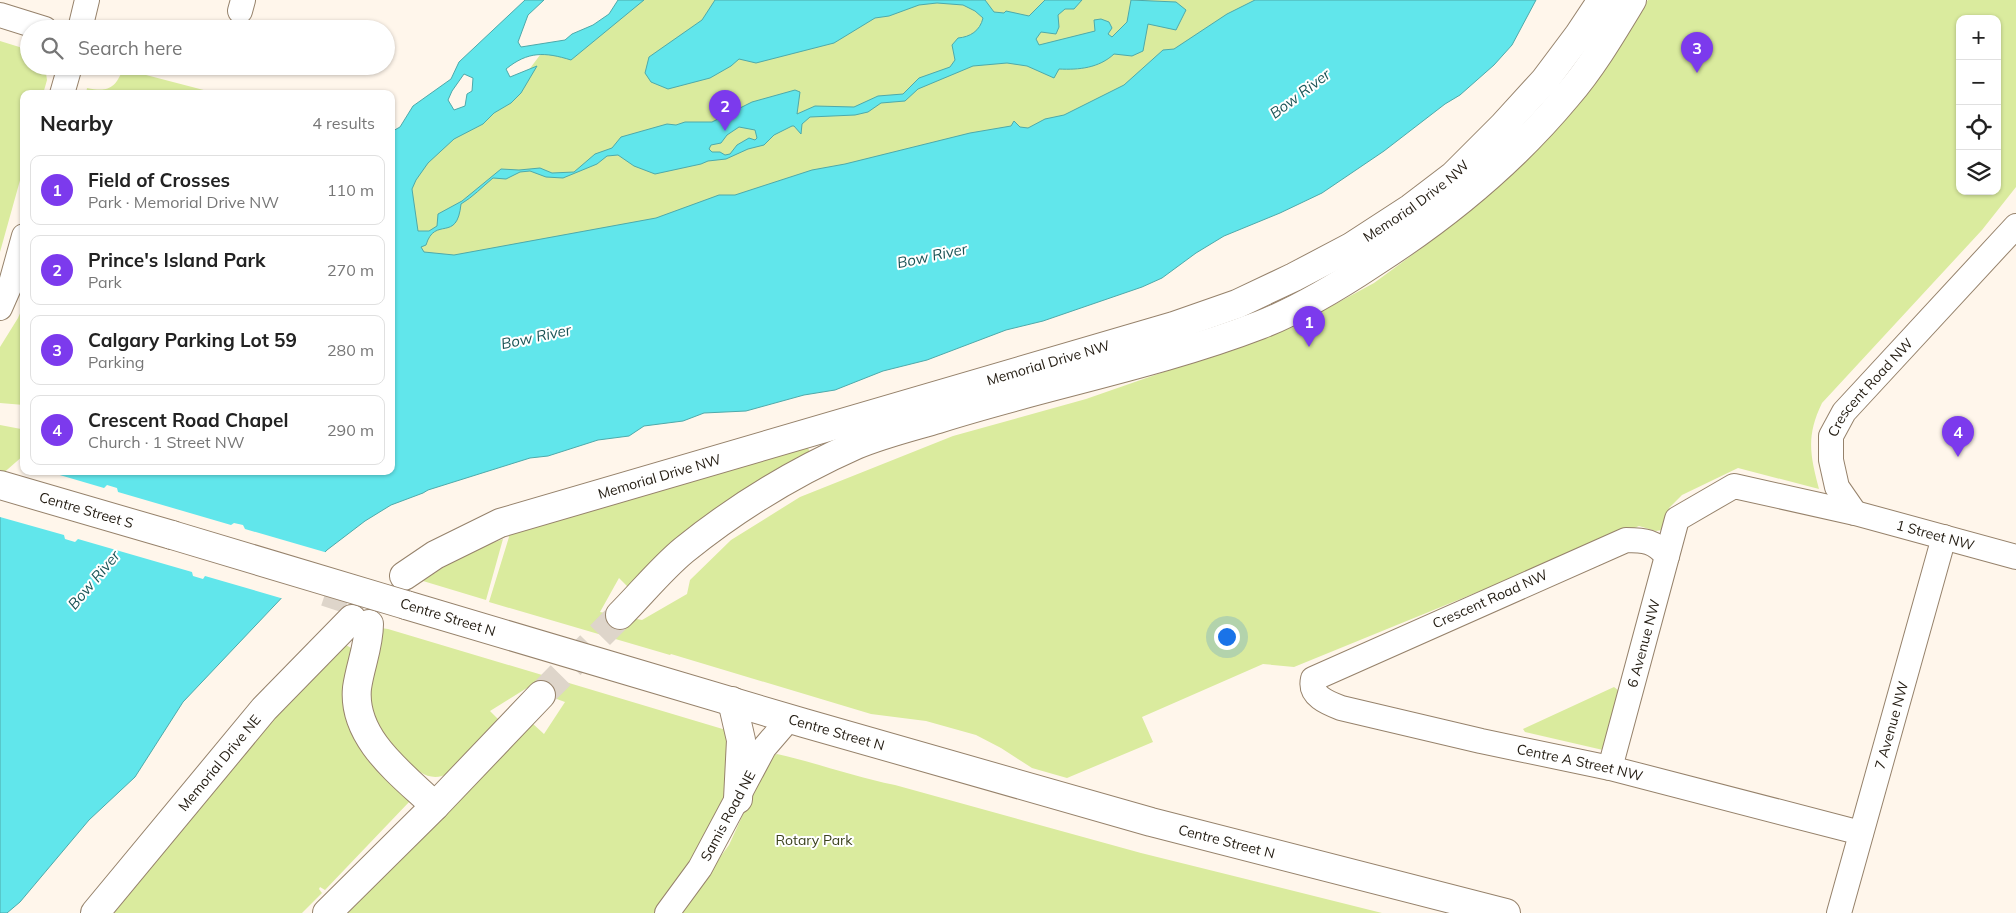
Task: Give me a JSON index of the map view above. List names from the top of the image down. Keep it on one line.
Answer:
{"streets":{"main road":["Memorial Drive NW","Centre Street S","Centre Street N","Memorial Drive NE"],"street":["Crescent Road NW","1 Street NW","6 Avenue NW","7 Avenue NW","Centre A Street NW","Samis Road NE"]},"crossings":[["Crescent Road NW","1 Street NW"],["Crescent Road NW","6 Avenue NW"],["Crescent Road NW","Centre A Street NW"],["Centre Street S","Centre Street N"],["1 Street NW","6 Avenue NW"],["1 Street NW","7 Avenue NW"],["Centre Street N","Samis Road NE"],["6 Avenue NW","Centre A Street NW"],["7 Avenue NW","Centre A Street NW"]],"water":["Bow River"],"parks":["Rotary Park"],"page":{"map_buttons":["+","−"],"search":"Search here","pins":["3","2","1","4"],"heading":["Nearby","4 results"],"list":[{"mark":"1","name":"Field of Crosses","note":"Park · Memorial Drive NW","value":"110 m"},{"mark":"2","name":"Prince's Island Park","note":"Park","value":"270 m"},{"mark":"3","name":"Calgary Parking Lot 59","note":"Parking","value":"280 m"},{"mark":"4","name":"Crescent Road Chapel","note":"Church · 1 Street NW","value":"290 m"}]}}
